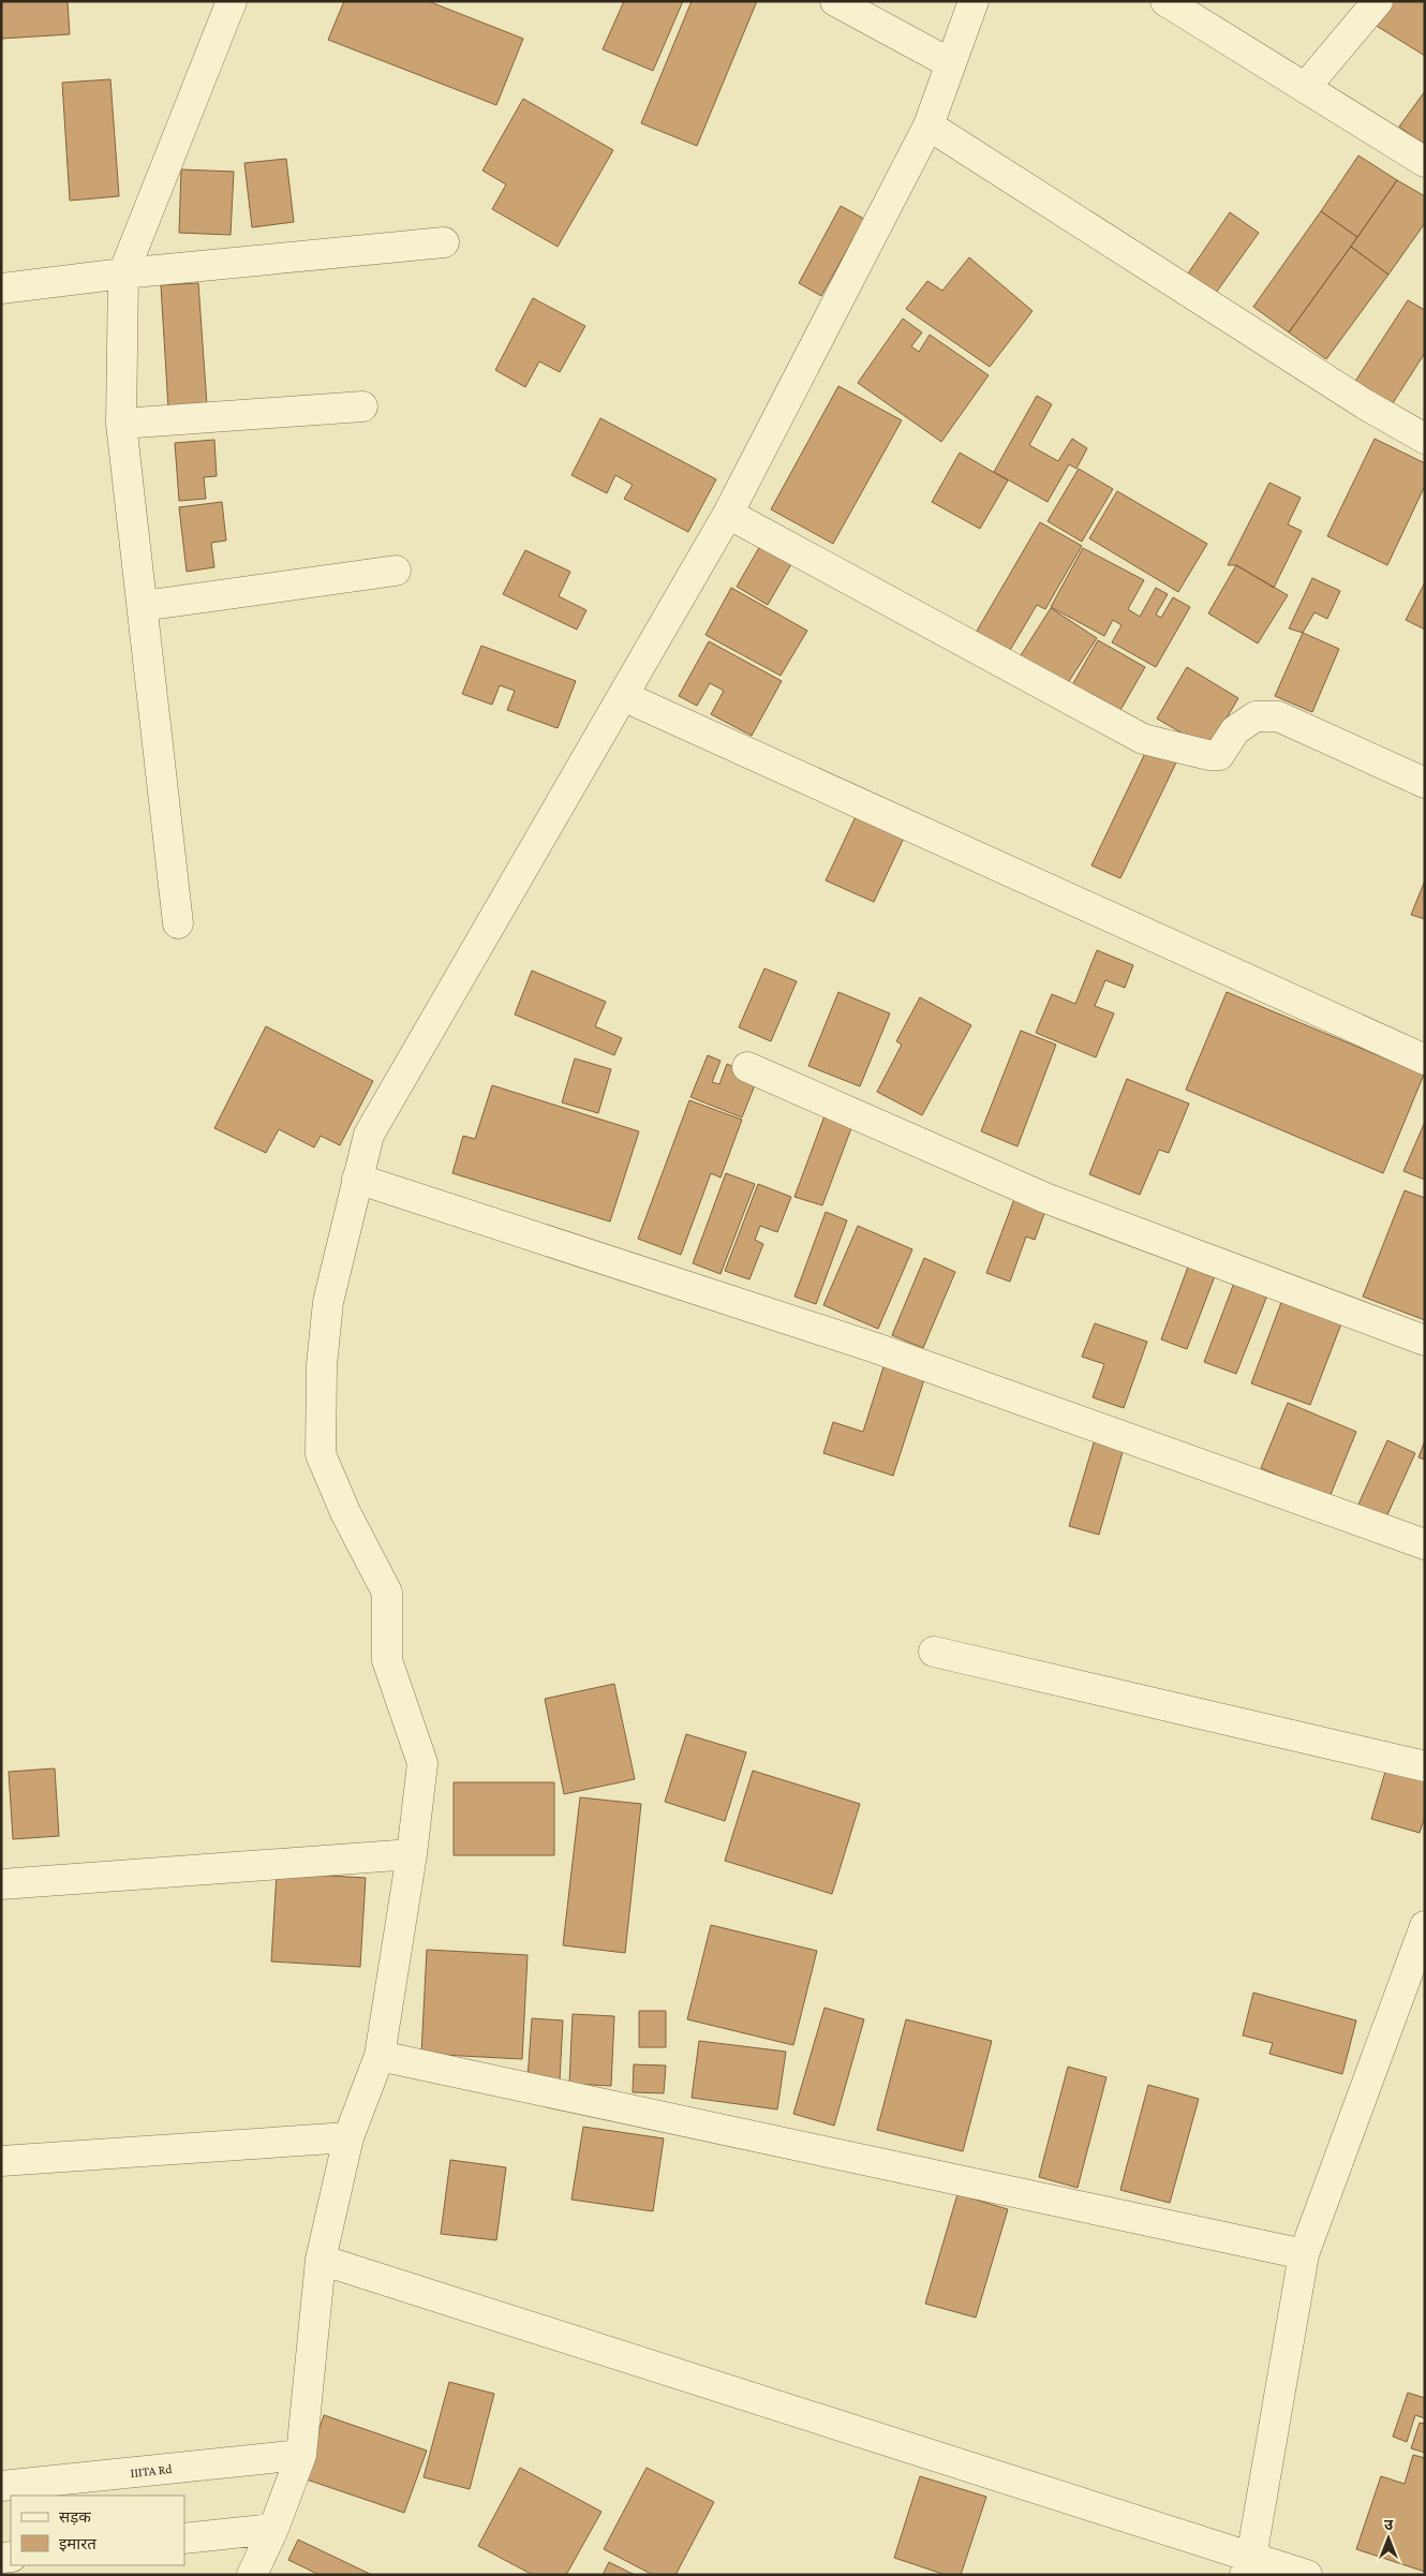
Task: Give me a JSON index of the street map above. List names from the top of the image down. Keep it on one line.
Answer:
{"streets":{"street":["IIITA Rd"]},"legend":["सड़क","इमारत"],"north":"top"}
